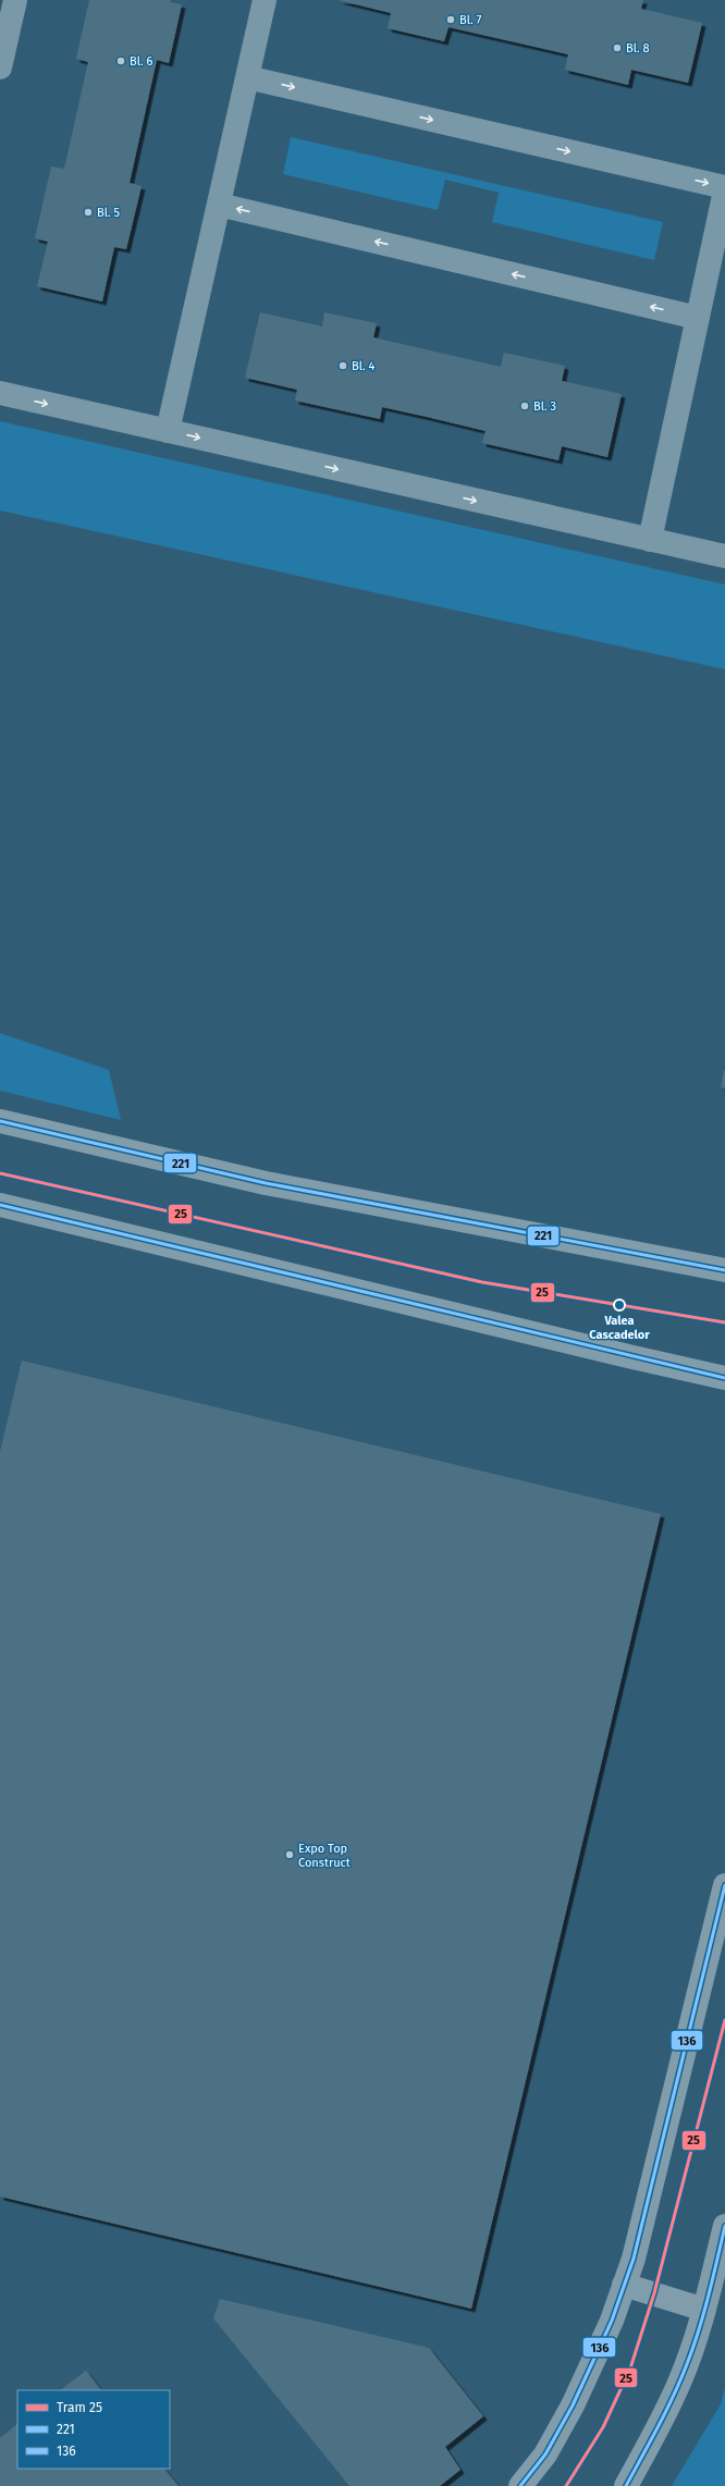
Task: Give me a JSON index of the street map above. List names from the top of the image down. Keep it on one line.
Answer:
{"places":["Bl. 7","Bl. 8","Bl. 6","Bl. 5","Bl. 4","Bl. 3","Valea Cascadelor","Expo Top Construct"],"lines":["transit line 221","tram line 25","transit line 136"],"legend":["Tram 25","221","136"]}
